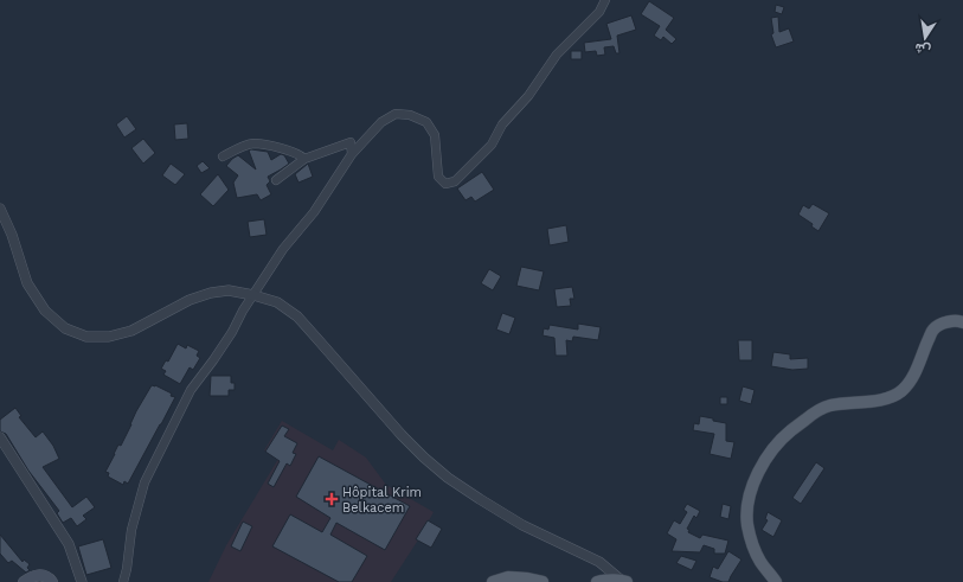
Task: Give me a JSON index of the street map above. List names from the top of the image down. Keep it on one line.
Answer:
{"places":{"health":["Hôpital Krim Belkacem"]},"north":"bottom"}
